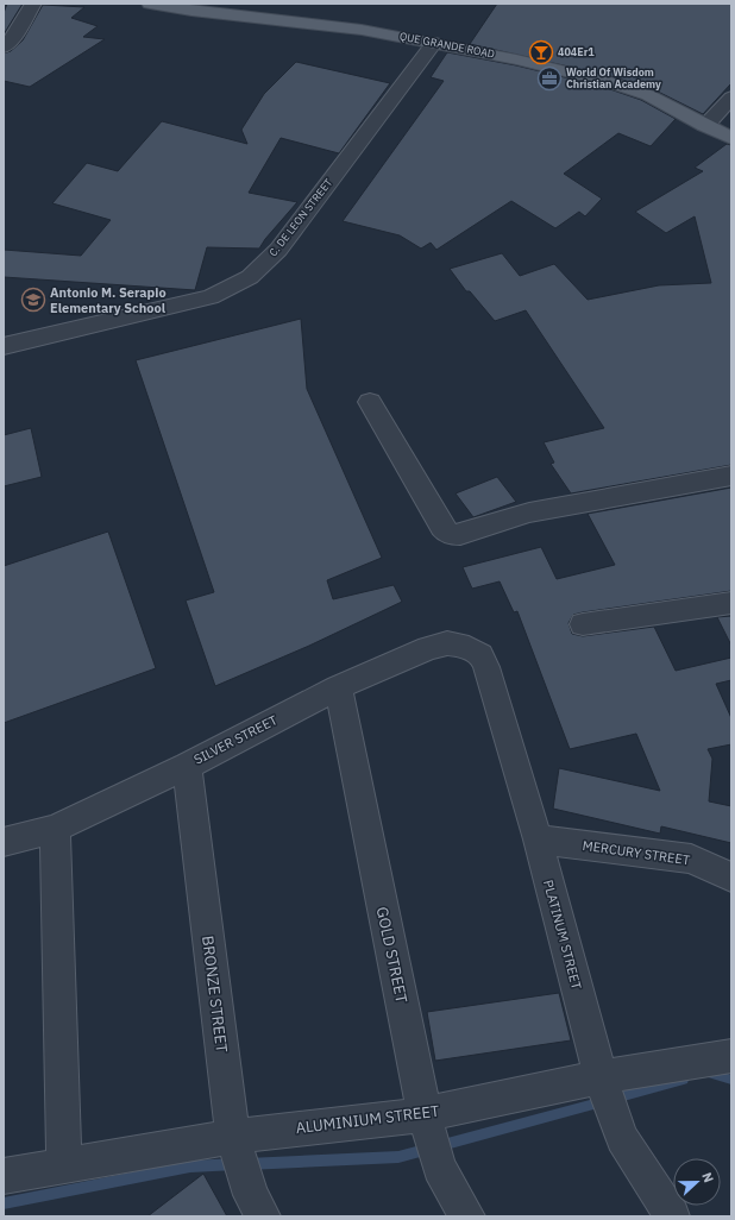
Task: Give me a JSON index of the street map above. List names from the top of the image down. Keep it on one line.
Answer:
{"streets":{"main road":["QUE GRANDE ROAD"],"street":["C. DE LEON STREET","SILVER STREET","MERCURY STREET","PLATINUM STREET","GOLD STREET","BRONZE STREET","ALUMINIUM STREET"]},"crossings":[["QUE GRANDE ROAD","C. DE LEON STREET"],["SILVER STREET","PLATINUM STREET"],["SILVER STREET","GOLD STREET"],["SILVER STREET","BRONZE STREET"],["MERCURY STREET","PLATINUM STREET"],["PLATINUM STREET","ALUMINIUM STREET"],["GOLD STREET","ALUMINIUM STREET"],["BRONZE STREET","ALUMINIUM STREET"]],"places":{"bar":["404Er1"],"office":["World Of Wisdom Christian Academy"],"school or university":["Antonio M. Serapio Elementary School"]},"north":"right"}
